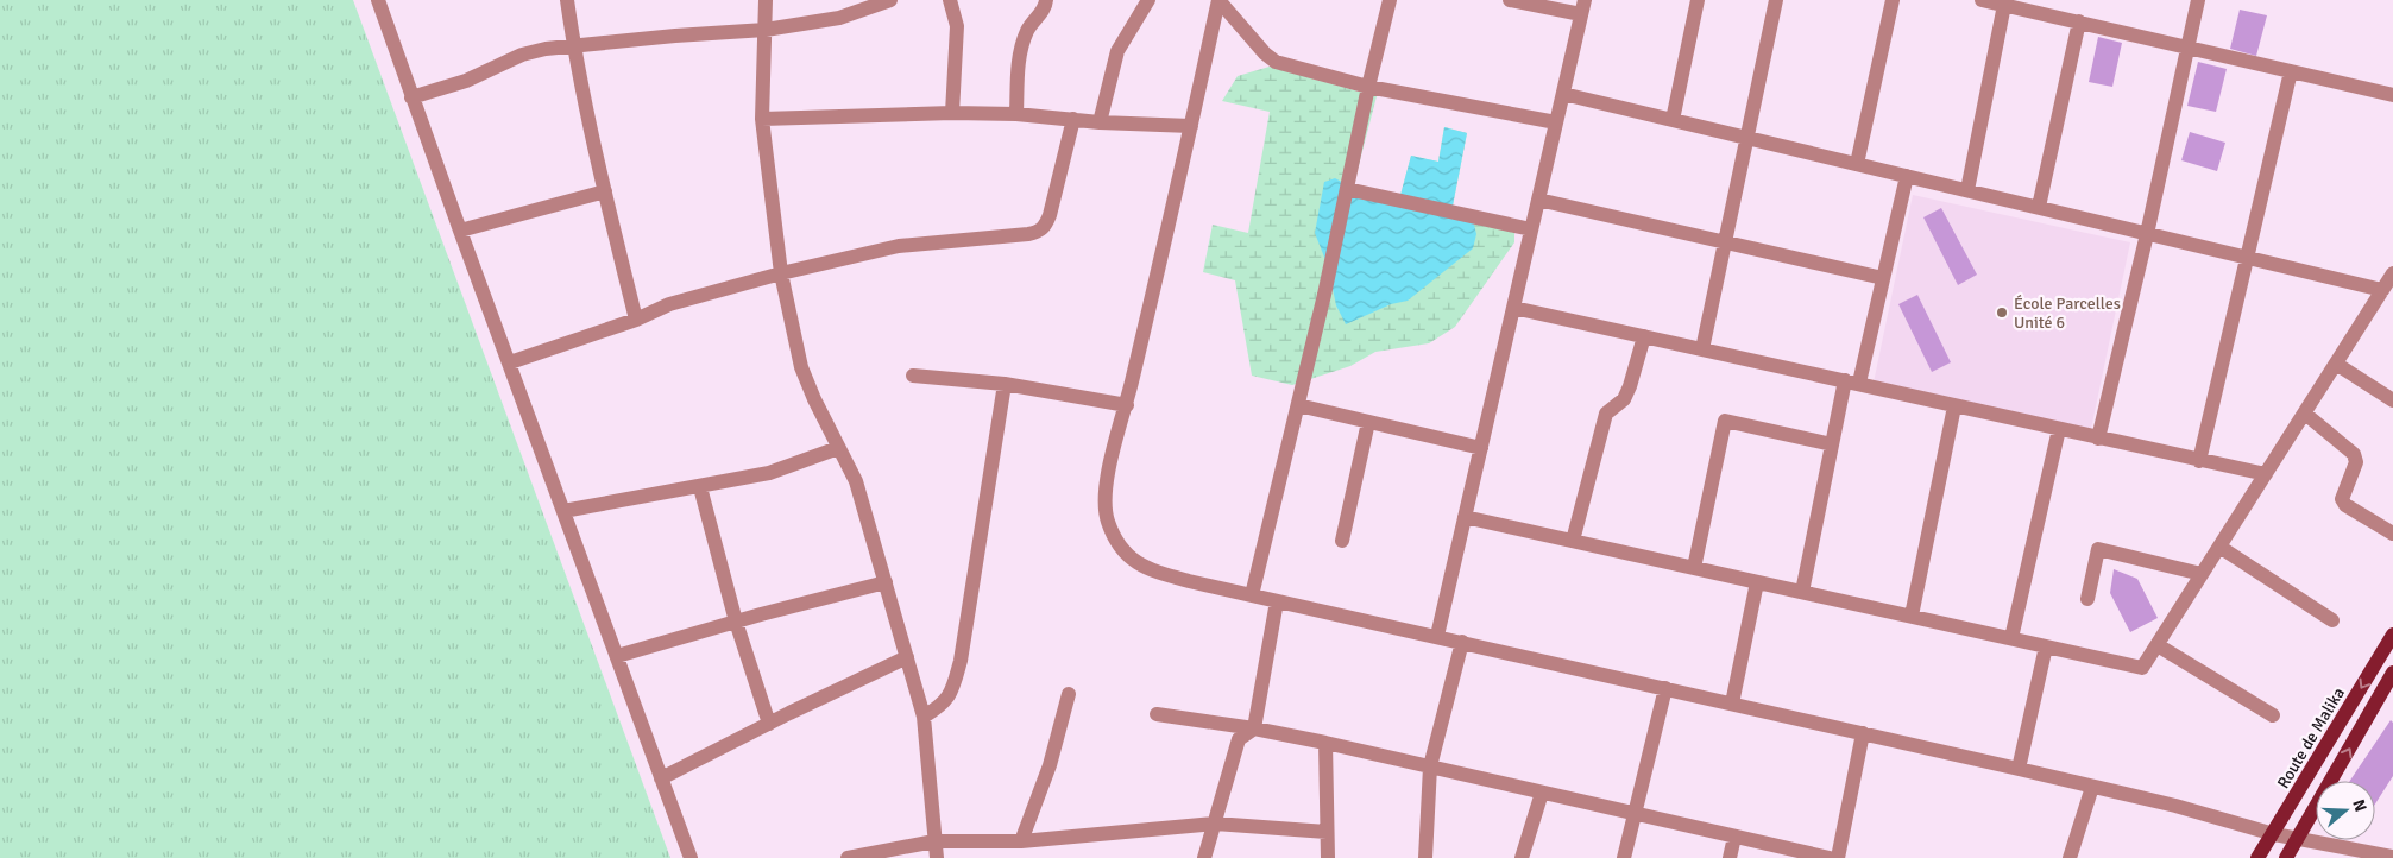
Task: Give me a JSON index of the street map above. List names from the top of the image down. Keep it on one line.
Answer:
{"streets":{"main road":["Route de Malika"]},"places":["École Parcelles Unité 6"],"north":"right"}
